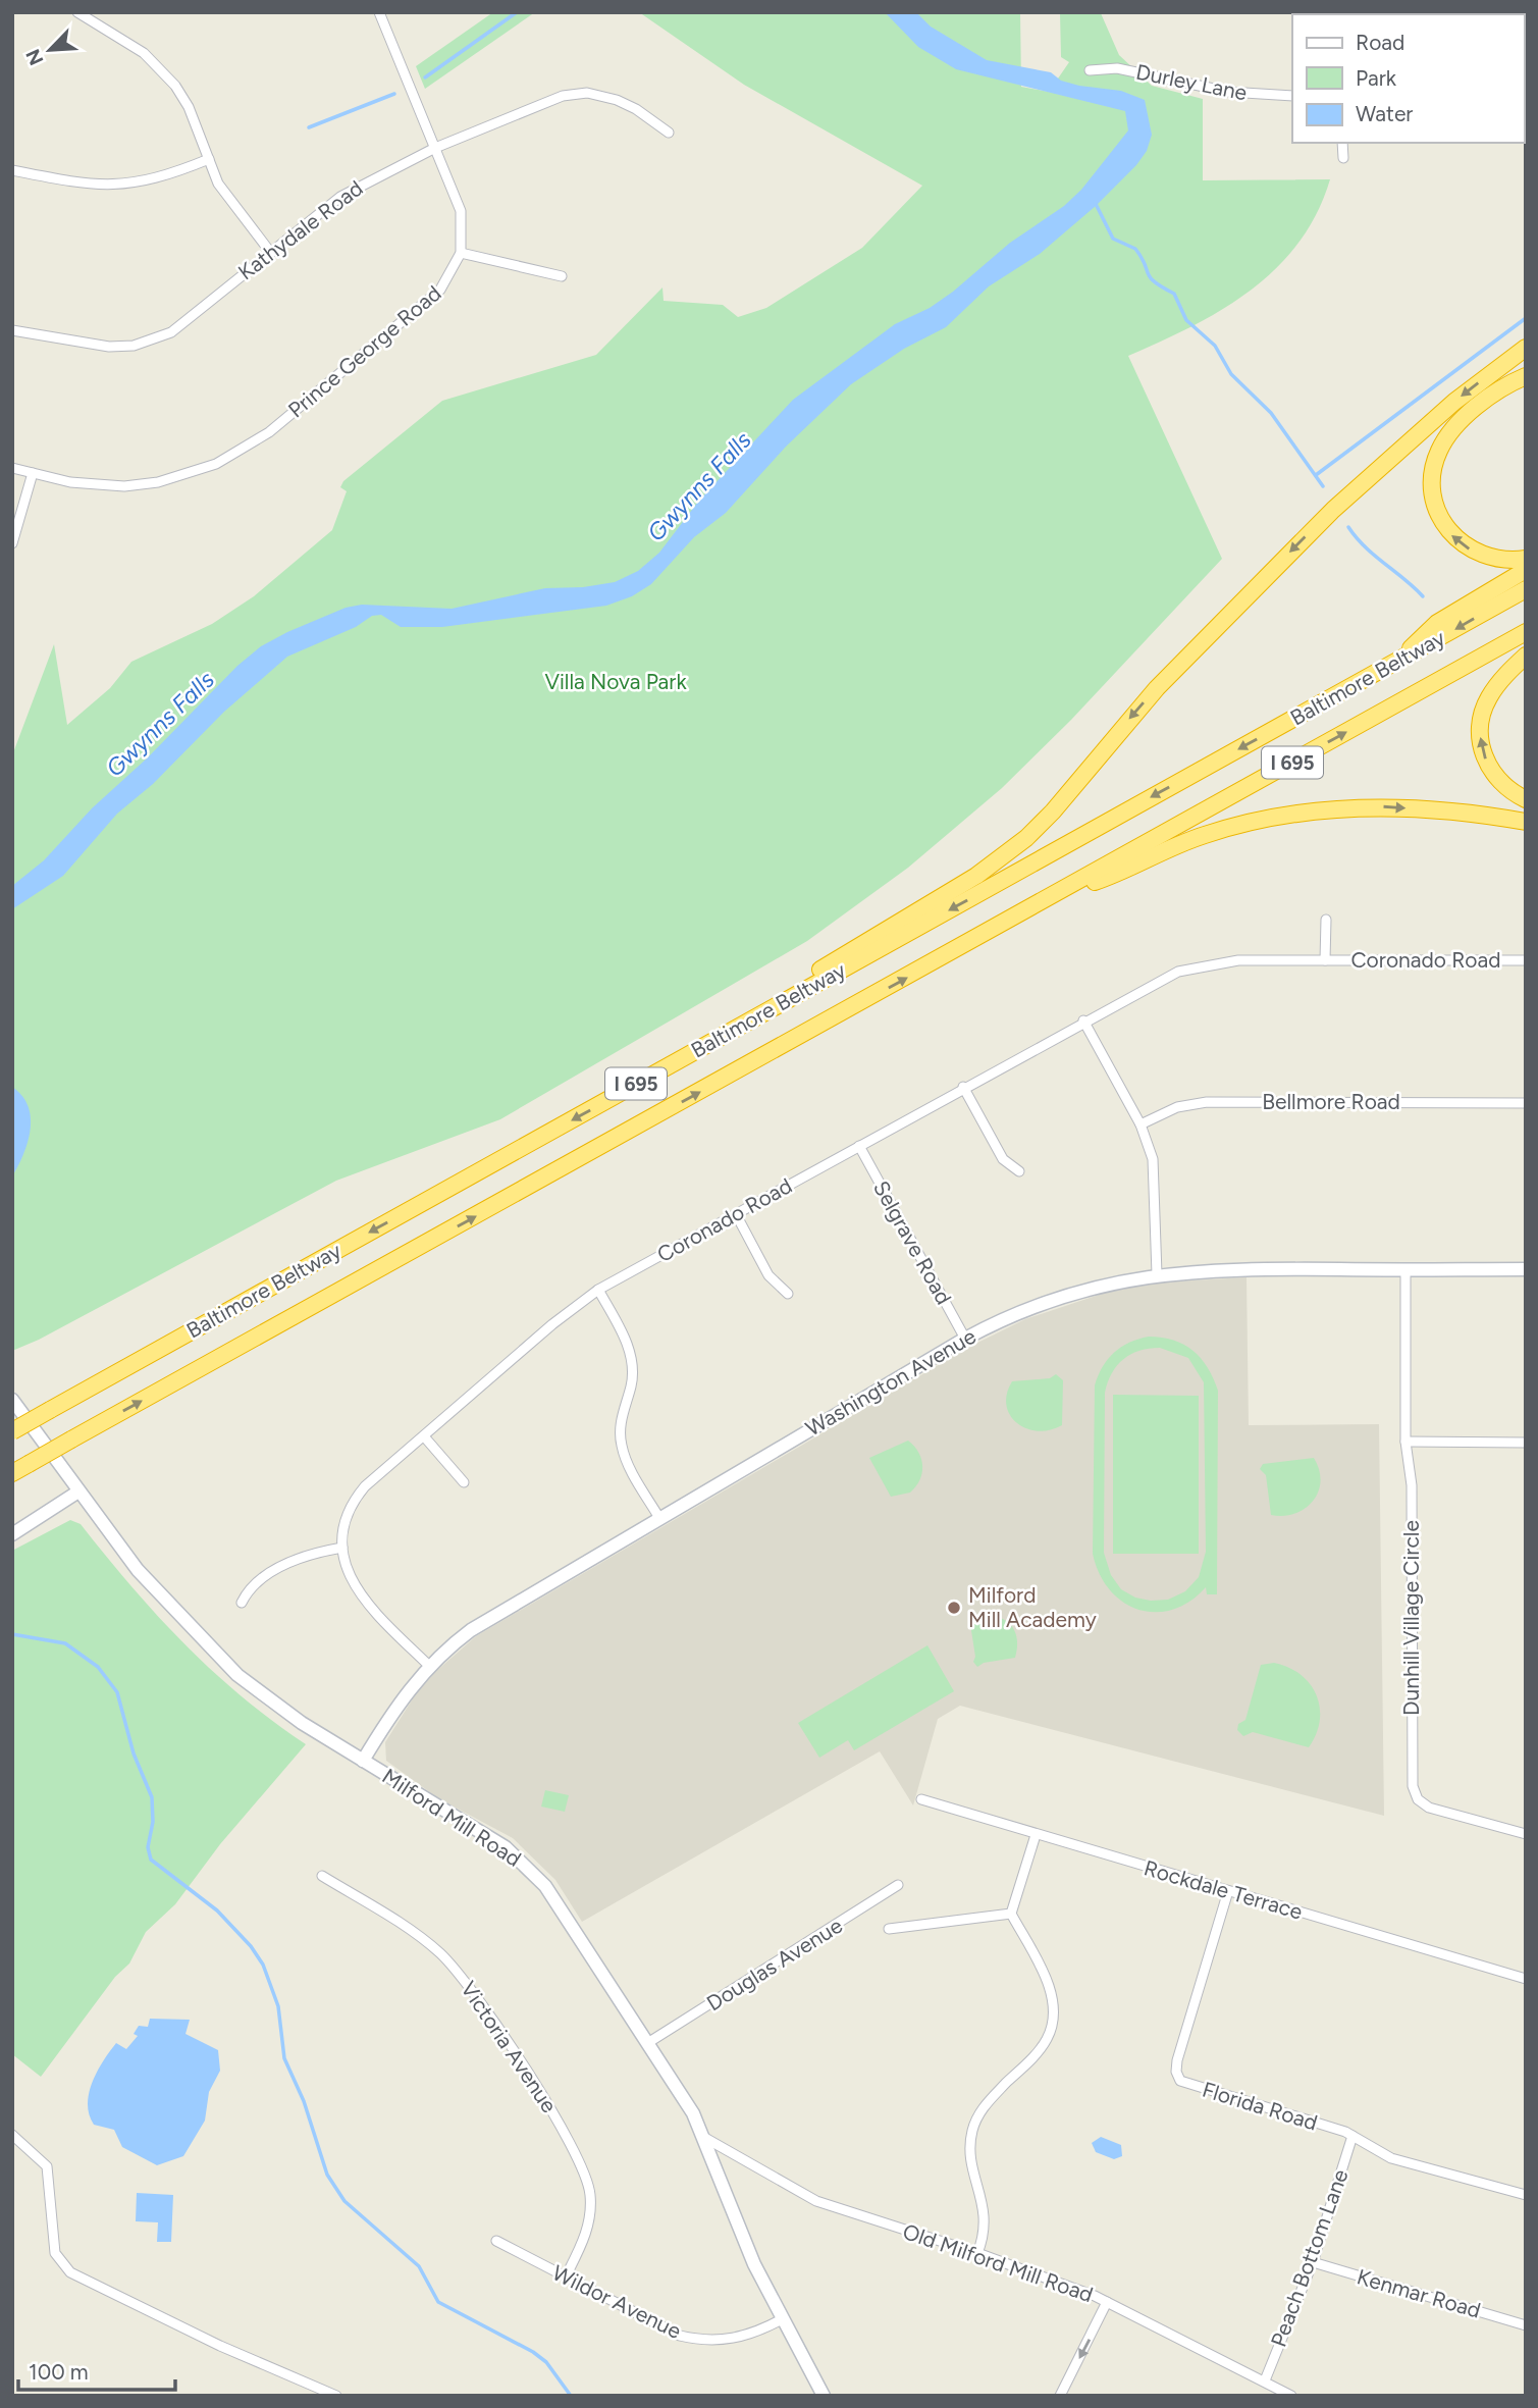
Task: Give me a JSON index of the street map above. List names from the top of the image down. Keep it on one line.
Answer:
{"streets":{"highway":["Baltimore Beltway","I 695"],"main road":["Washington Avenue","Milford Mill Road"],"street":["Durley Lane","Kathydale Road","Prince George Road","Coronado Road","Bellmore Road","Selgrave Road","Dunhill Village Circle","Rockdale Terrace","Douglas Avenue","Victoria Avenue","Florida Road","Peach Bottom Lane","Old Milford Mill Road","Kenmar Road","Wildor Avenue"]},"crossings":[["Kathydale Road","Prince George Road"],["Coronado Road","Selgrave Road"],["Coronado Road","Washington Avenue"],["Selgrave Road","Washington Avenue"],["Washington Avenue","Dunhill Village Circle"],["Washington Avenue","Milford Mill Road"],["Milford Mill Road","Douglas Avenue"],["Milford Mill Road","Old Milford Mill Road"],["Milford Mill Road","Wildor Avenue"],["Rockdale Terrace","Florida Road"],["Victoria Avenue","Wildor Avenue"],["Florida Road","Peach Bottom Lane"],["Peach Bottom Lane","Old Milford Mill Road"],["Peach Bottom Lane","Kenmar Road"]],"water":["Gwynns Falls"],"parks":["Villa Nova Park"],"places":["Milford Mill Academy"],"legend":["Road","Park","Water"],"scale_bar":"100 m","north":"bottom left"}
